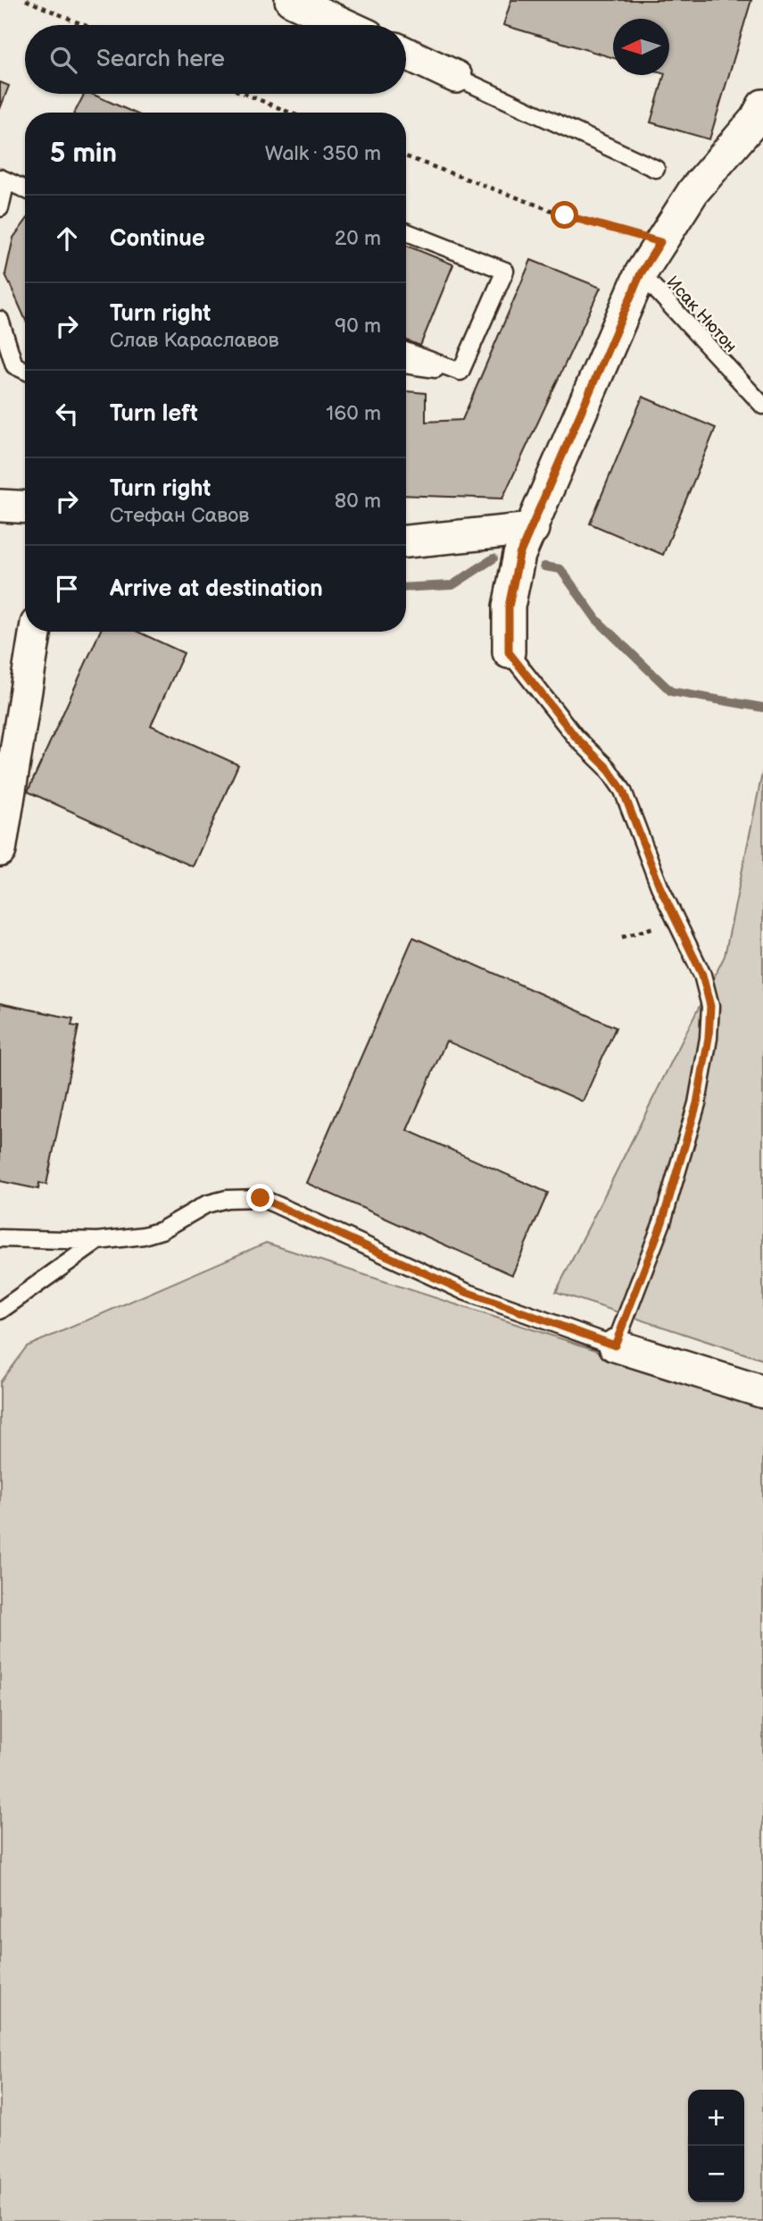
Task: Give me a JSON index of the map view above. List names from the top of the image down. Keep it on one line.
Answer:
{"streets":{"lane":["Исак Нютон"]},"north":"left","page":{"search":"Search here","heading":["5 min","Walk · 350 m"],"list":[["Continue","20 m"],["Turn right","Слав Караславов","90 m"],["Turn left","160 m"],["Turn right","Стефан Савов","80 m"],"Arrive at destination"],"map_buttons":["+","−"]}}
